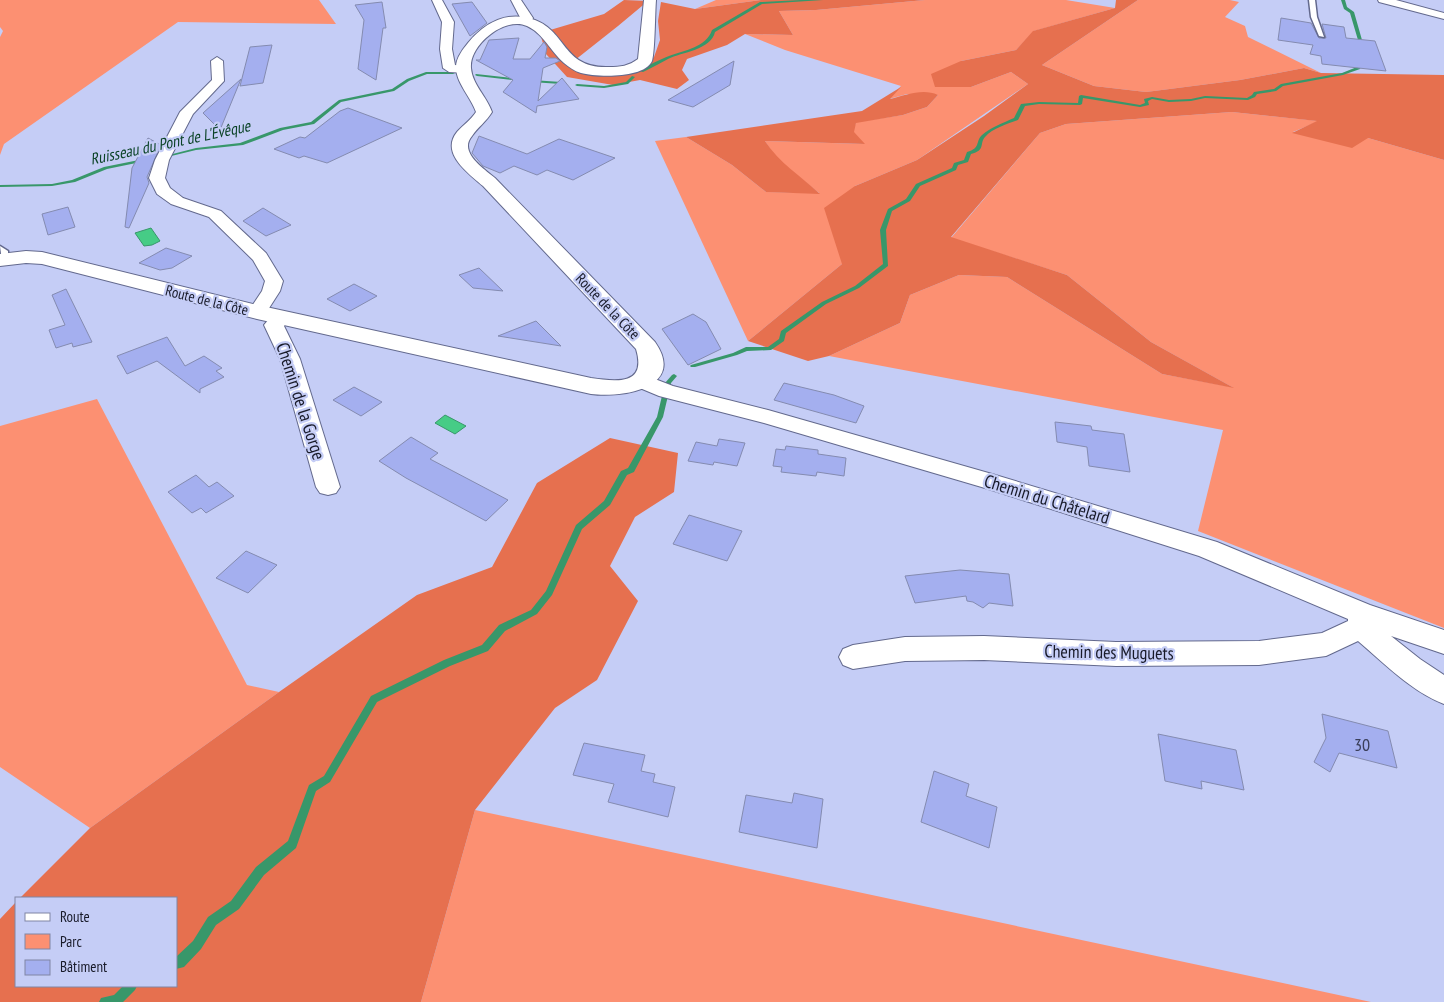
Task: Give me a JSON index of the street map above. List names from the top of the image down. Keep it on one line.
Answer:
{"streets":{"street":["Route de la Côte","Chemin de la Gorge","Chemin du Châtelard","Chemin des Muguets"]},"crossings":[["Route de la Côte","Chemin de la Gorge"],["Route de la Côte","Chemin du Châtelard"],["Chemin du Châtelard","Chemin des Muguets"]],"water":["Ruisseau du Pont de L'Évêque"],"house_numbers":["30"],"legend":["Route","Parc","Bâtiment"]}
